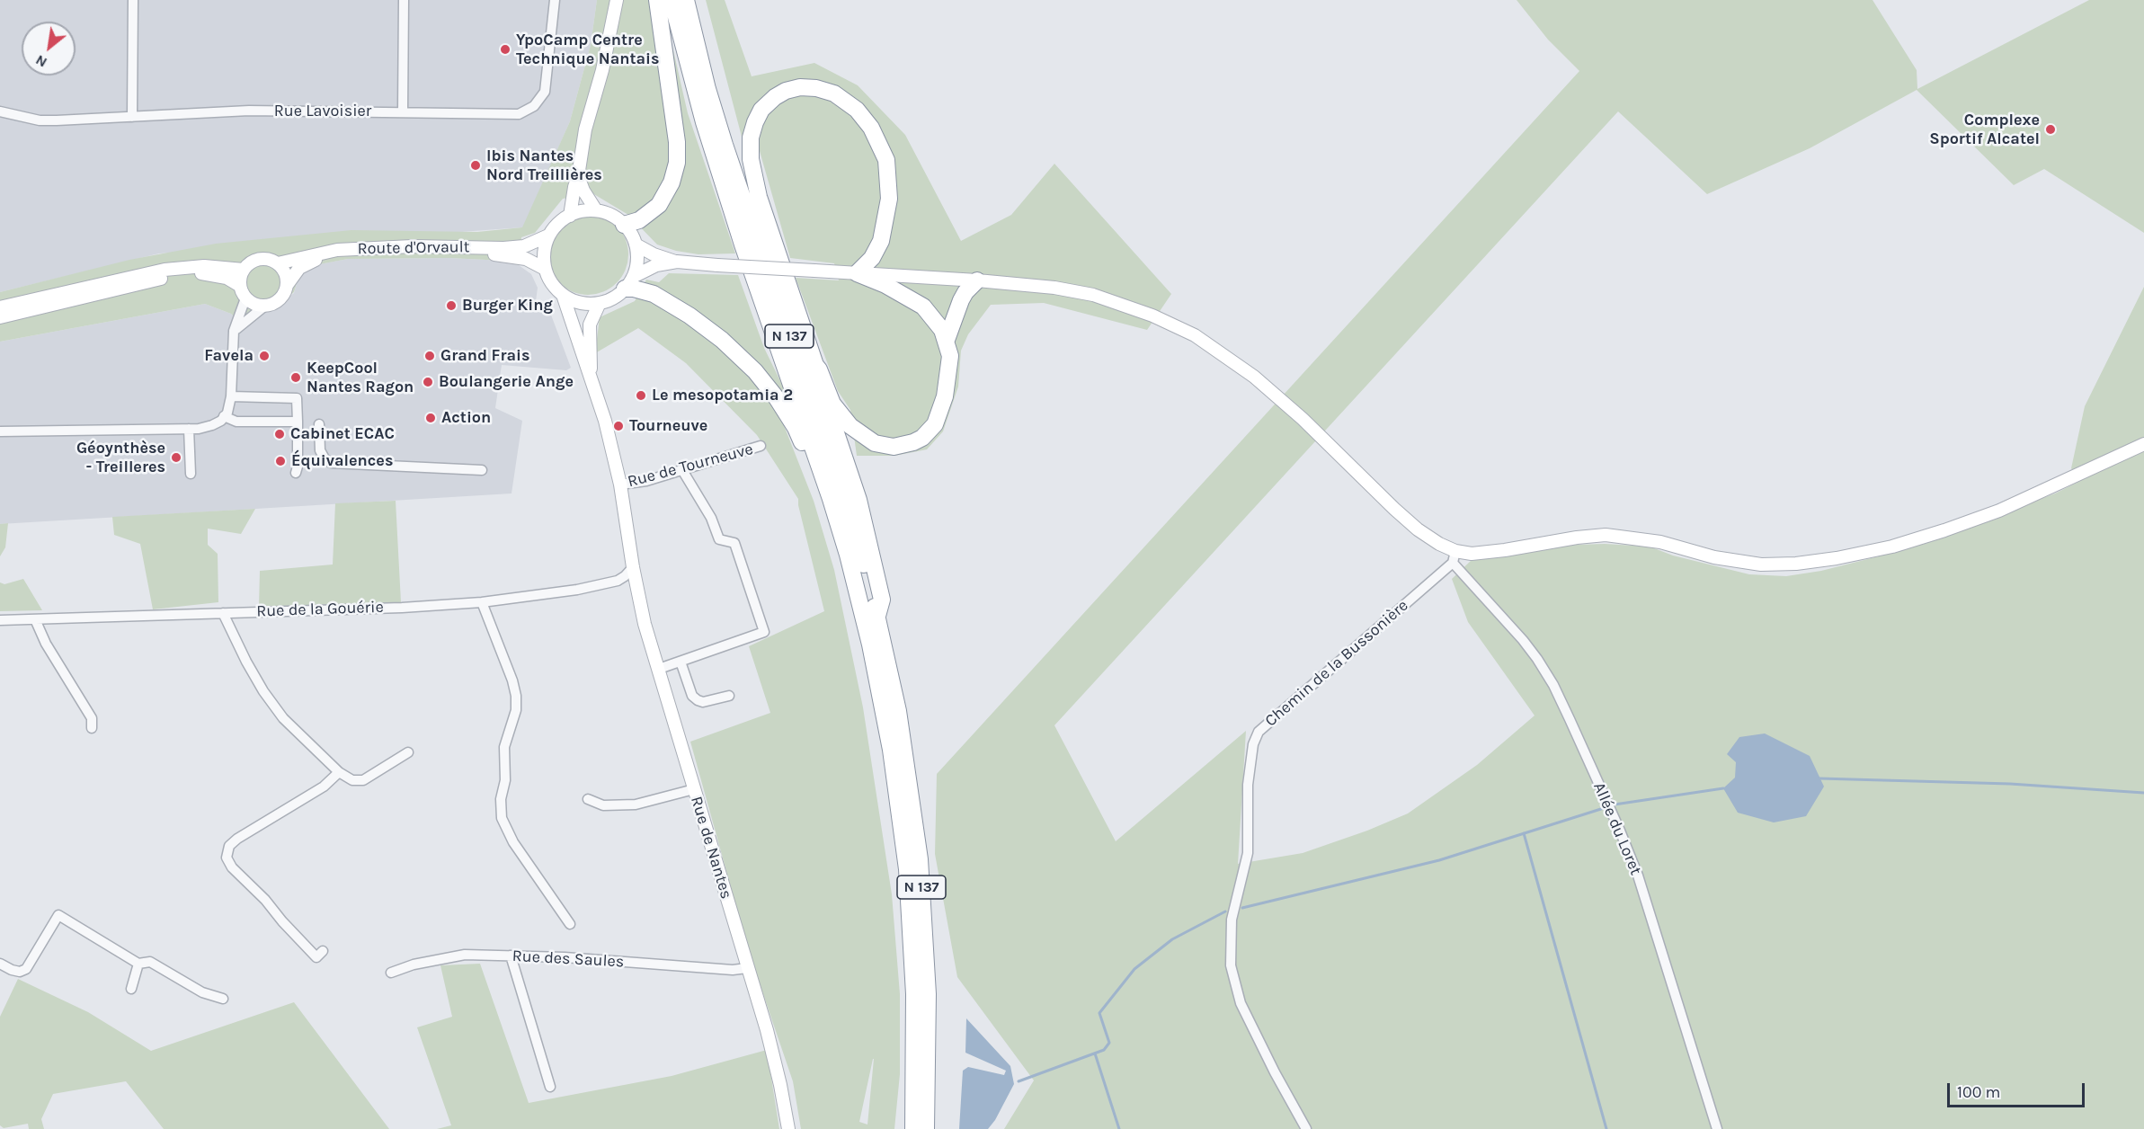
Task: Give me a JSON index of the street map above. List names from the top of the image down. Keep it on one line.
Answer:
{"streets":{"highway":["N 137"],"street":["Rue Lavoisier","Route d'Orvault","Rue de Tourneuve","Rue de la Gouérie","Chemin de la Bussonière","Allée du Loret","Rue de Nantes","Rue des Saules"]},"crossings":[["Rue de Tourneuve","Rue de Nantes"],["Rue de la Gouérie","Rue de Nantes"],["Chemin de la Bussonière","Allée du Loret"],["Rue de Nantes","Rue des Saules"]],"places":["YpoCamp Centre Technique Nantais","Complexe Sportif Alcatel","Ibis Nantes Nord Treillières","Burger King","Favela","Grand Frais","KeepCool Nantes Ragon","Boulangerie Ange","Le mesopotamia 2","Action","Tourneuve","Cabinet ECAC","Géoynthèse - Treilleres","Équivalences"],"scale_bar":"100 m","north":"bottom left"}
